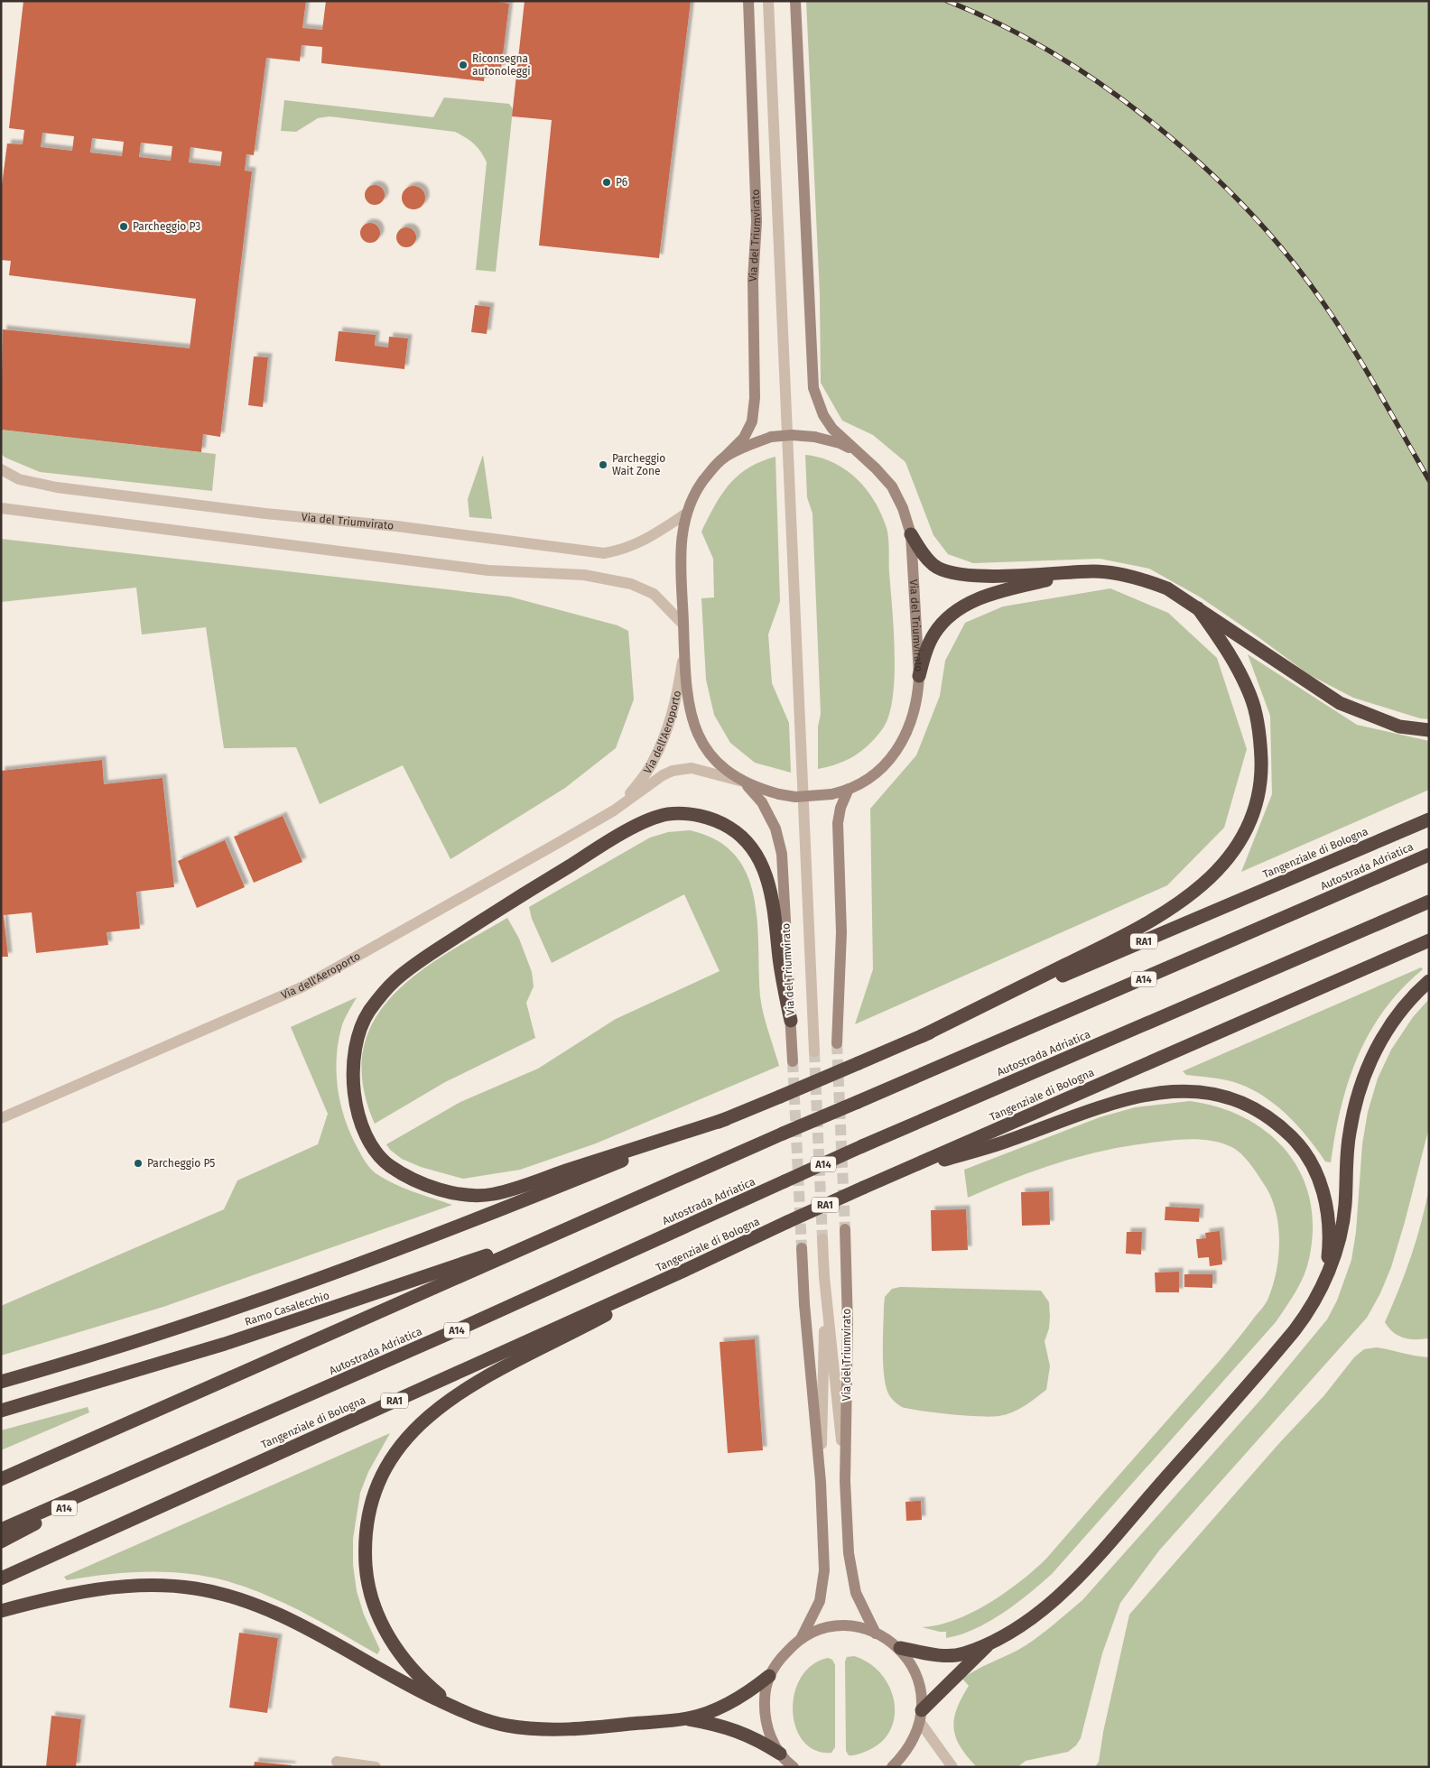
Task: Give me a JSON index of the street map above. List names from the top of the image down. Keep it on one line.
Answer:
{"streets":{"highway":["Tangenziale di Bologna","Autostrada Adriatica","RA1","A14","Ramo Casalecchio"],"main road":["Via del Triumvirato"],"street":["Via dell'Aeroporto"]},"crossings":[["Via del Triumvirato","Via dell'Aeroporto"],["Autostrada Adriatica","A14"],["Autostrada Adriatica","Ramo Casalecchio"]],"places":["Riconsegna autonoleggi","P6","Parcheggio P3","Parcheggio Wait Zone","Parcheggio P5"]}
